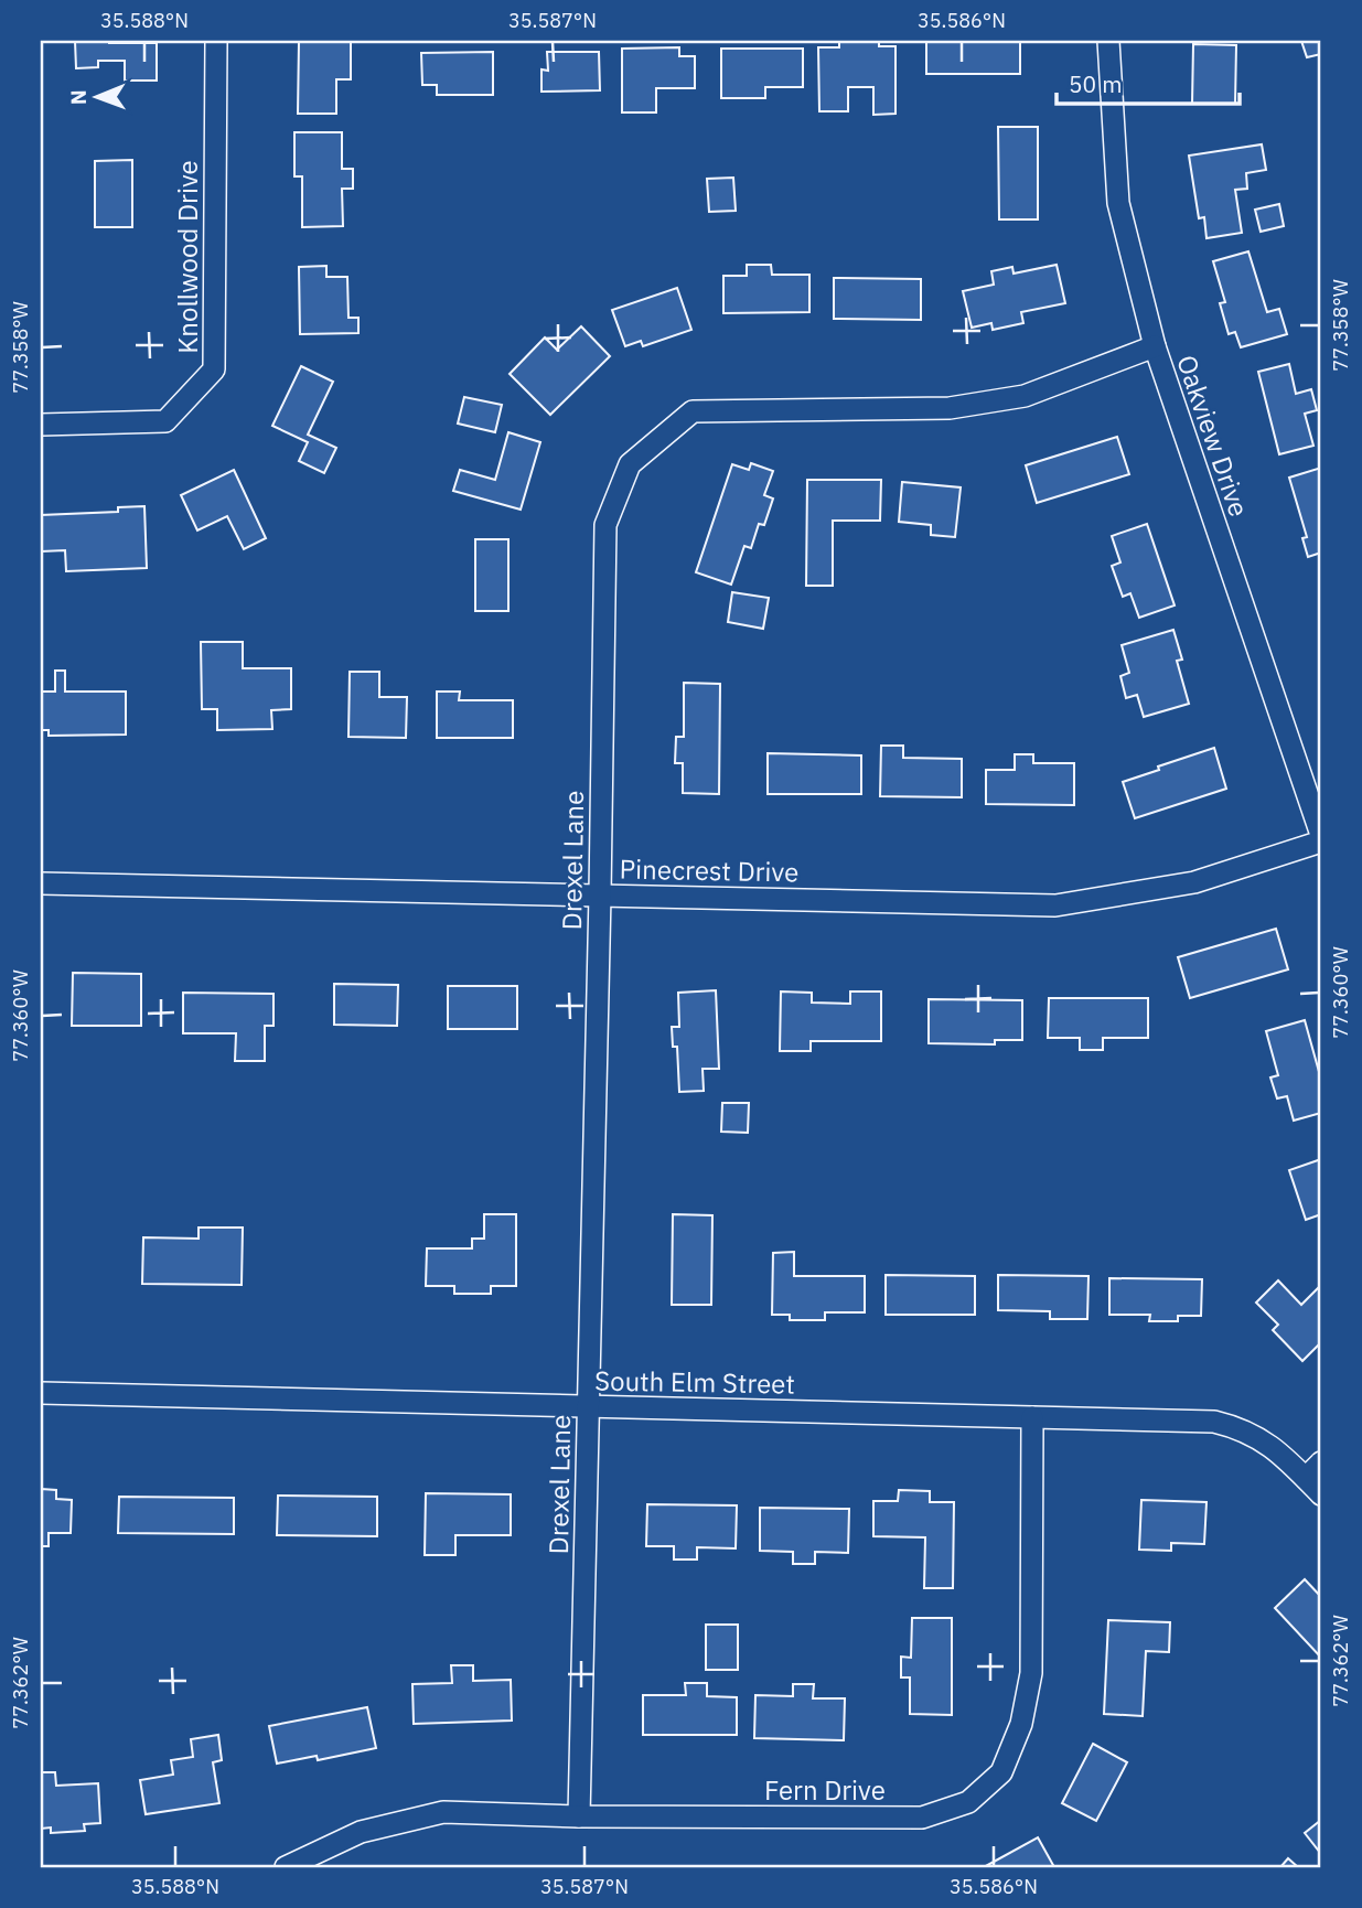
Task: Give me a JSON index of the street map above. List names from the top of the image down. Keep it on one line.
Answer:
{"streets":{"street":["Knollwood Drive","Oakview Drive","Drexel Lane","Pinecrest Drive","South Elm Street","Fern Drive"]},"crossings":[["Oakview Drive","Drexel Lane"],["Oakview Drive","Pinecrest Drive"],["Drexel Lane","Pinecrest Drive"],["Drexel Lane","South Elm Street"],["Drexel Lane","Fern Drive"],["South Elm Street","Fern Drive"]],"scale_bar":"50 m","north":"left","coordinates":["35.588°N","35.587°N","35.586°N","77.358°W","77.360°W","77.362°W"]}
